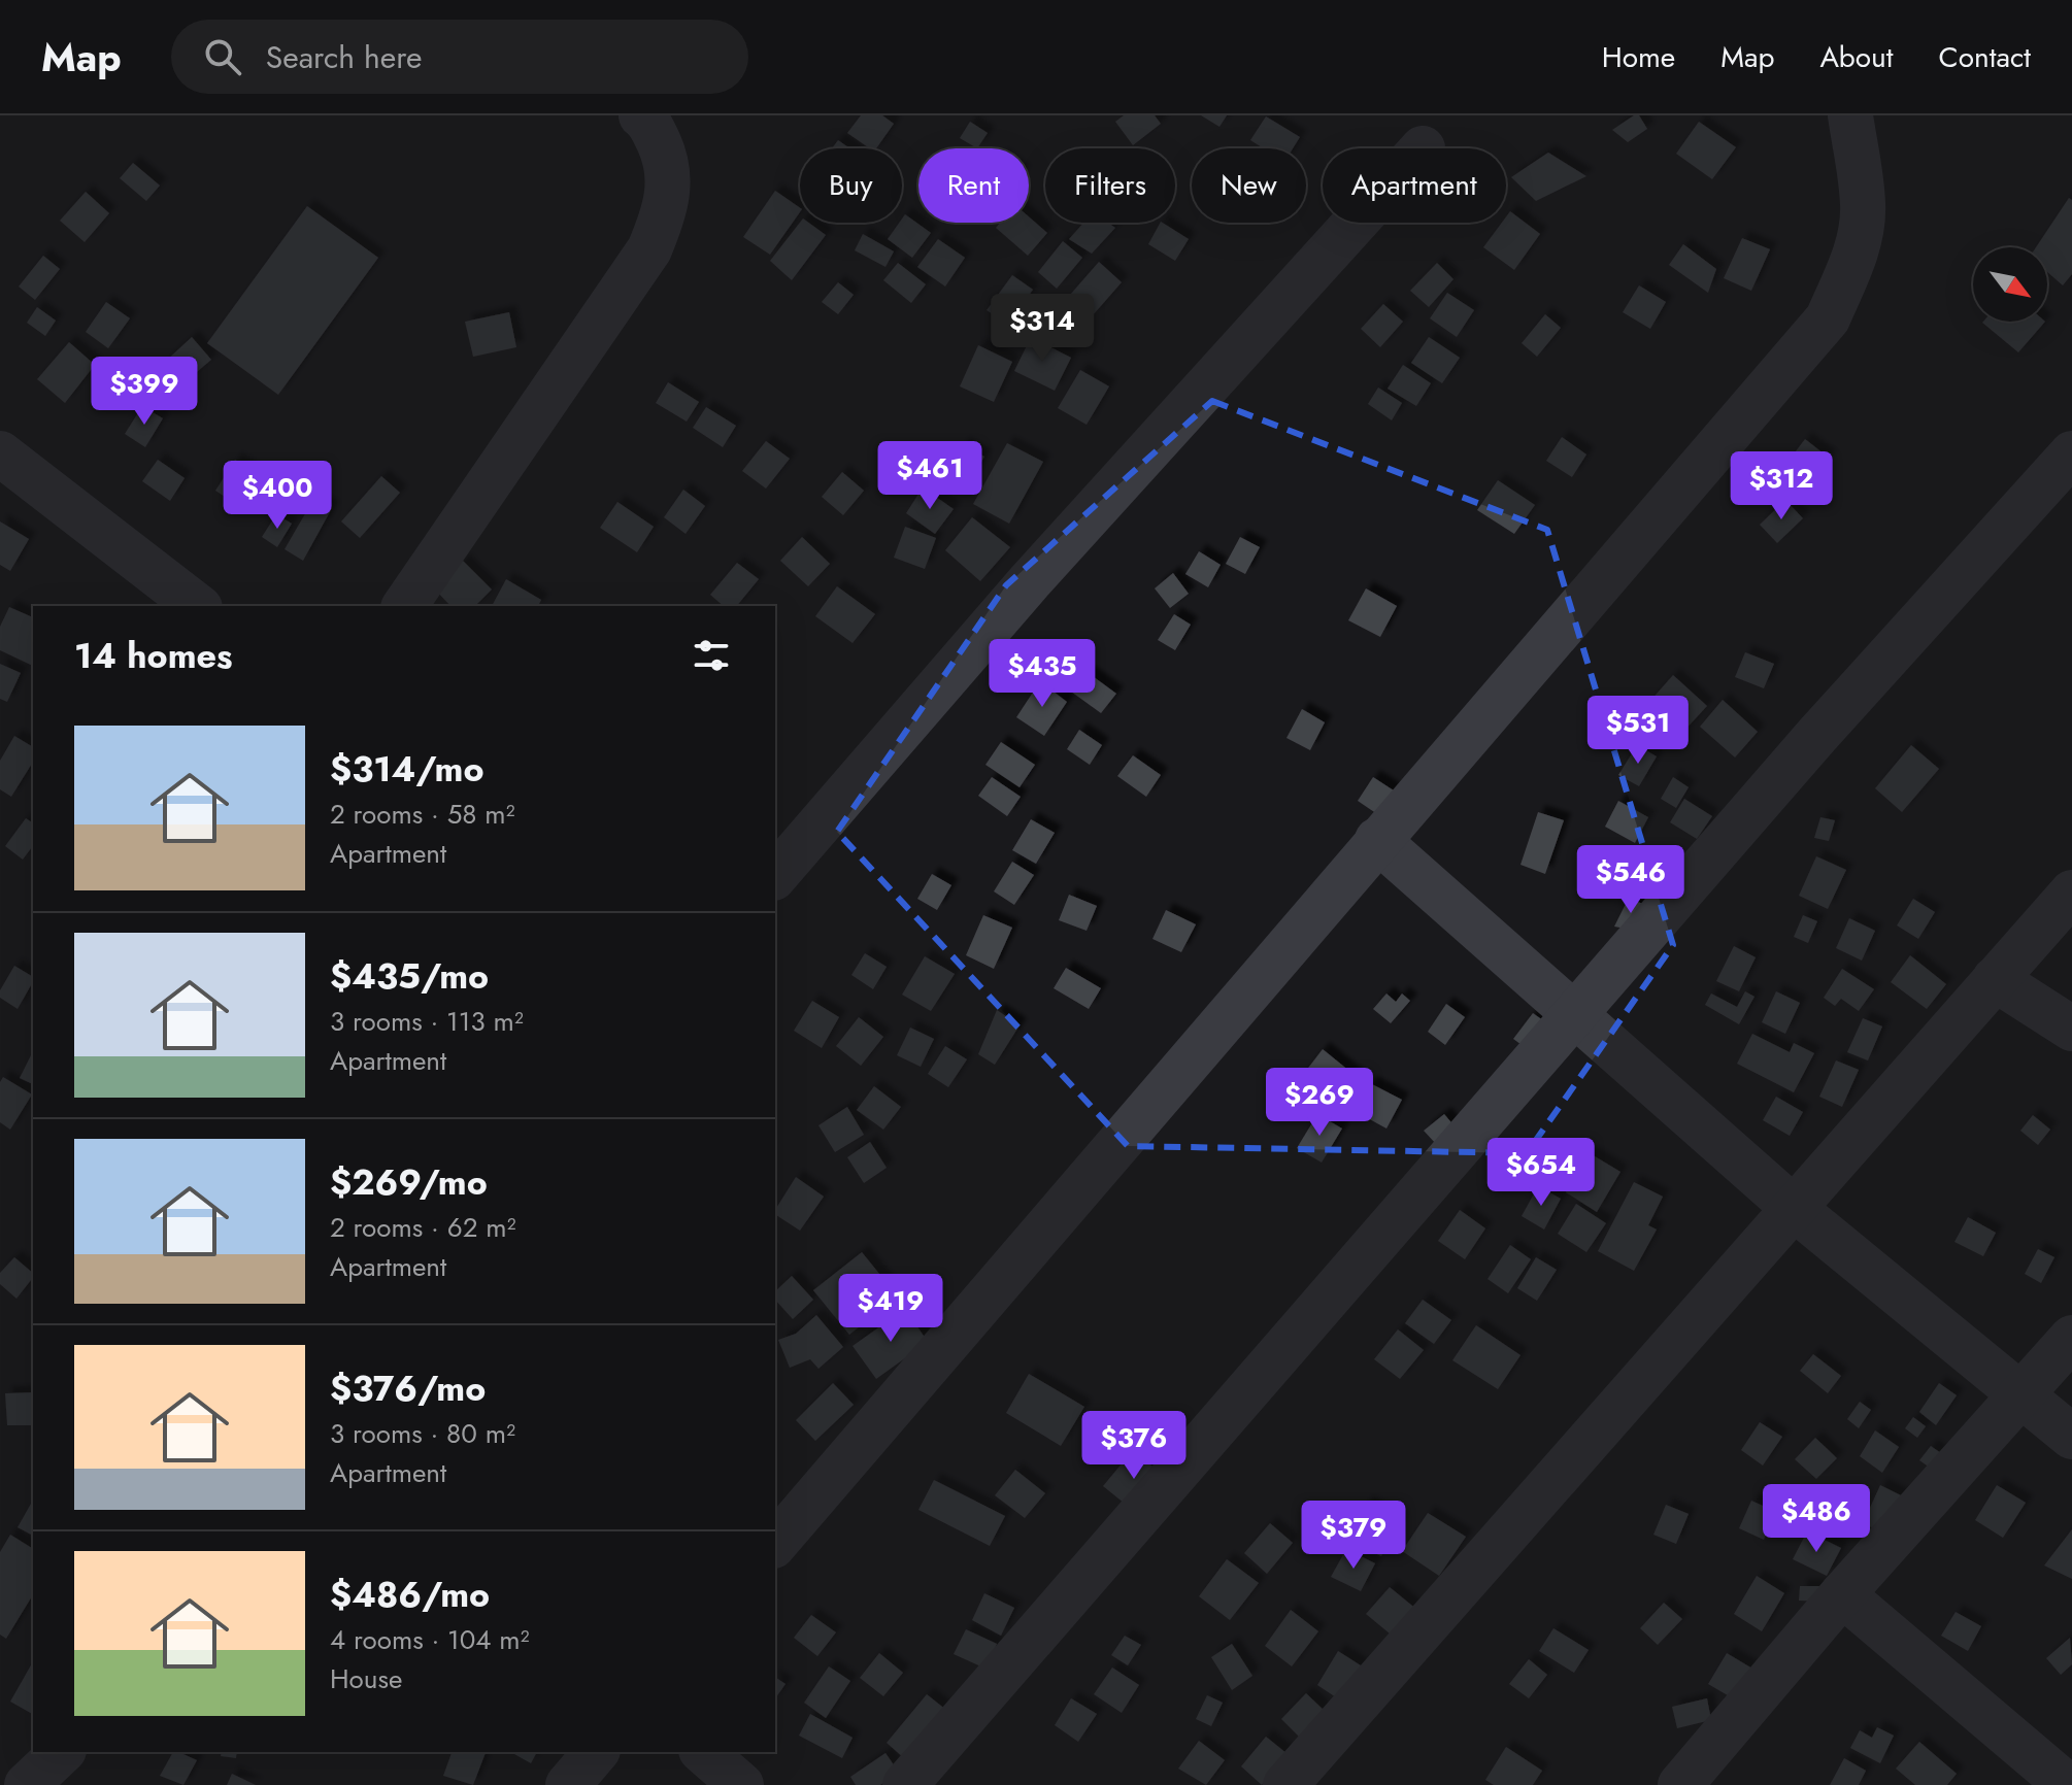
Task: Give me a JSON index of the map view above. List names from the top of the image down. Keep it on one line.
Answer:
{"north":"bottom right","page":{"header":"Map","search":"Search here","nav":["Home","Map","About","Contact"],"chip":["Buy","Rent","Filters","New","Apartment"],"price":["$314","$399","$461","$312","$400","$435","$531","$546","$269","$654","$419","$376","$486","$379"],"heading":"14 homes","list":[{"name":"$314/mo","note":"2 rooms · 58 m² · Apartment"},{"name":"$435/mo","note":"3 rooms · 113 m² · Apartment"},{"name":"$269/mo","note":"2 rooms · 62 m² · Apartment"},{"name":"$376/mo","note":"3 rooms · 80 m² · Apartment"},{"name":"$486/mo","note":"4 rooms · 104 m² · House"}]}}
